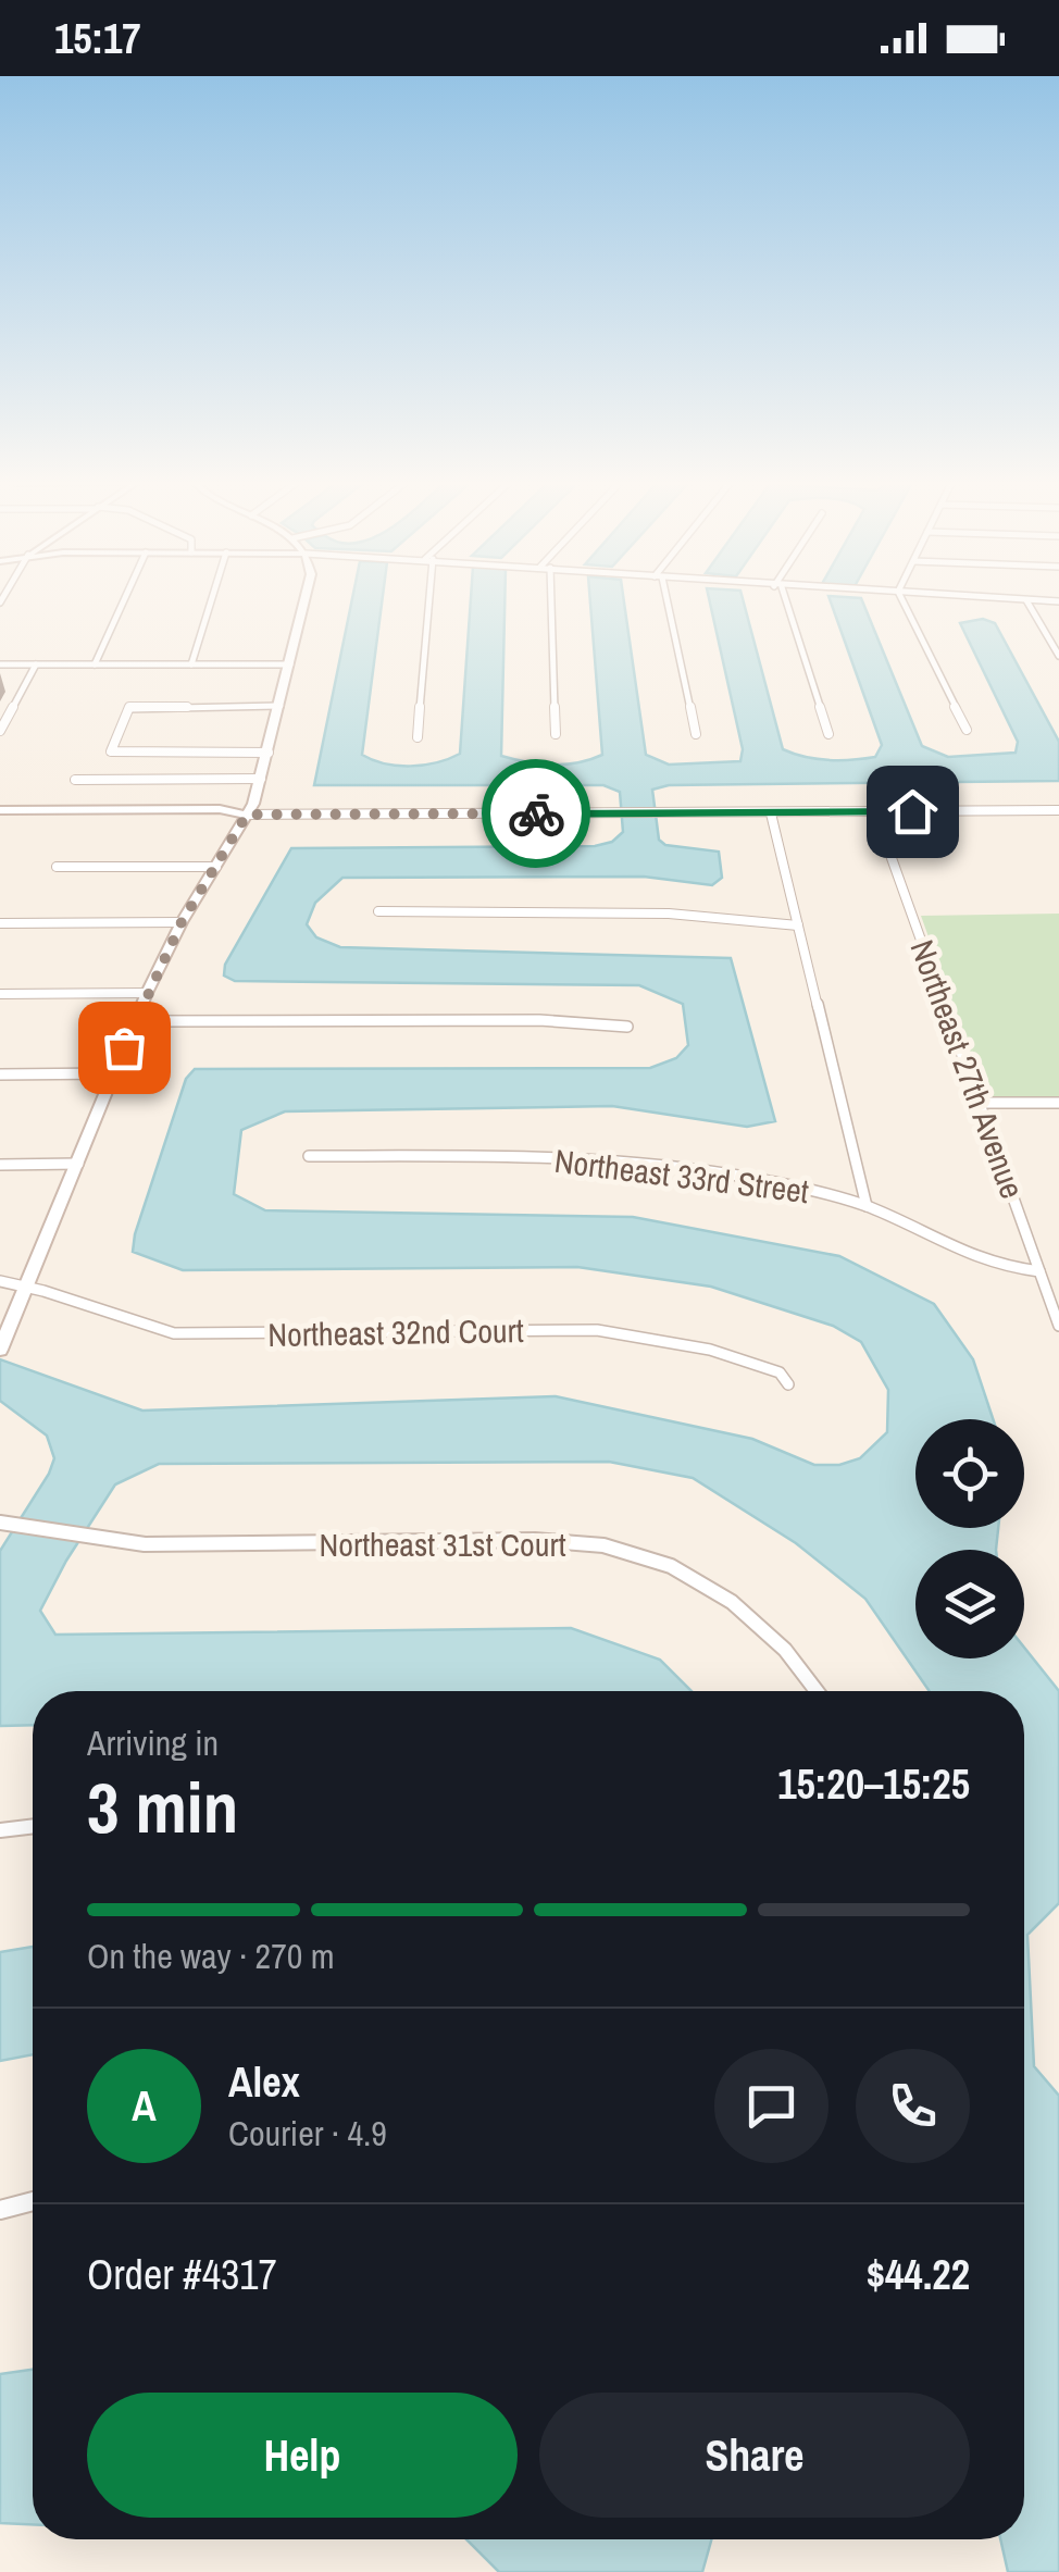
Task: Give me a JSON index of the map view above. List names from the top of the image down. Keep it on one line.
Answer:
{"streets":{"street":["Northeast 27th Avenue","Northeast 33rd Street","Northeast 32nd Court","Northeast 31st Court"]},"crossings":[["Northeast 27th Avenue","Northeast 33rd Street"]],"page":{"status":"15:17","heading":["3 min","Arriving in","15:20–15:25"],"panel":["Alex","Courier · 4.9","Order #4317","$44.22"],"bar":"On the way · 270 m","round":"A","buttons":["Help","Share"]}}
